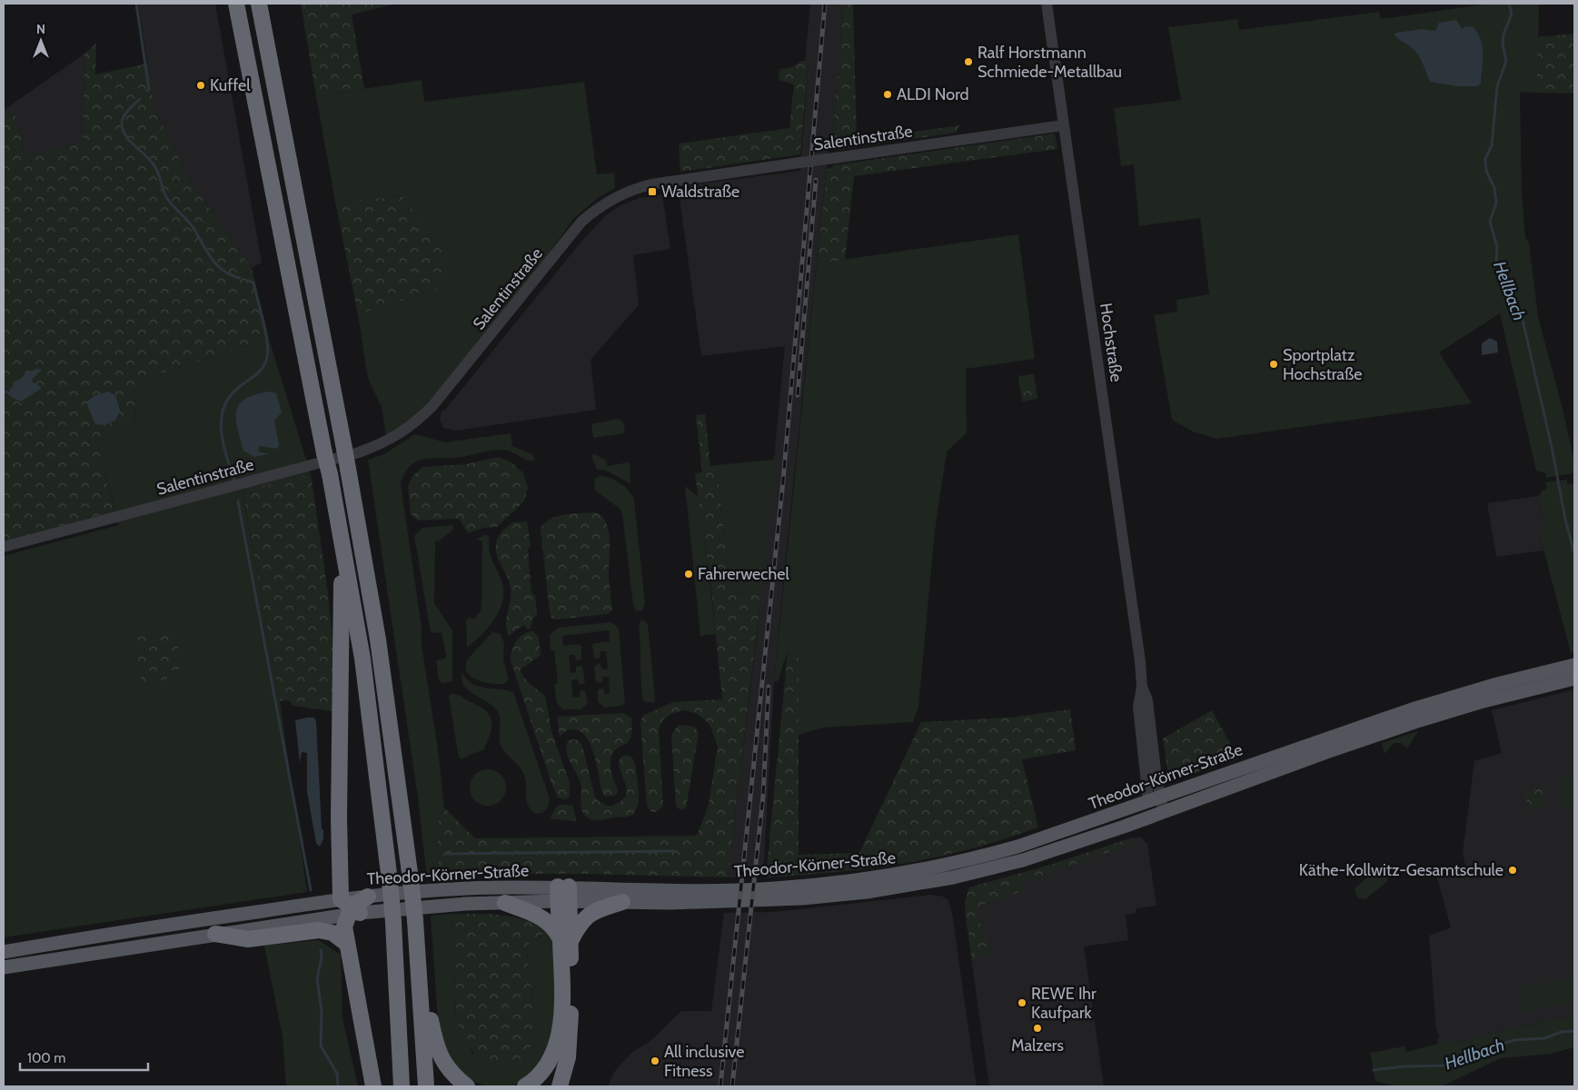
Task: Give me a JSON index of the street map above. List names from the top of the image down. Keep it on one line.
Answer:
{"streets":{"main road":["Theodor-Körner-Straße"],"street":["Salentinstraße","Hochstraße"]},"crossings":[["Salentinstraße","Hochstraße"],["Hochstraße","Theodor-Körner-Straße"]],"water":["Hellbach"],"places":{"other":["Ralf Horstmann Schmiede-Metallbau","Kuffel","ALDI Nord","Sportplatz Hochstraße","Fahrerwechel","Käthe-Kollwitz-Gesamtschule","REWE Ihr Kaufpark","Malzers","All inclusive Fitness"],"transit":["Waldstraße"]},"scale_bar":"100 m","north":"top"}
